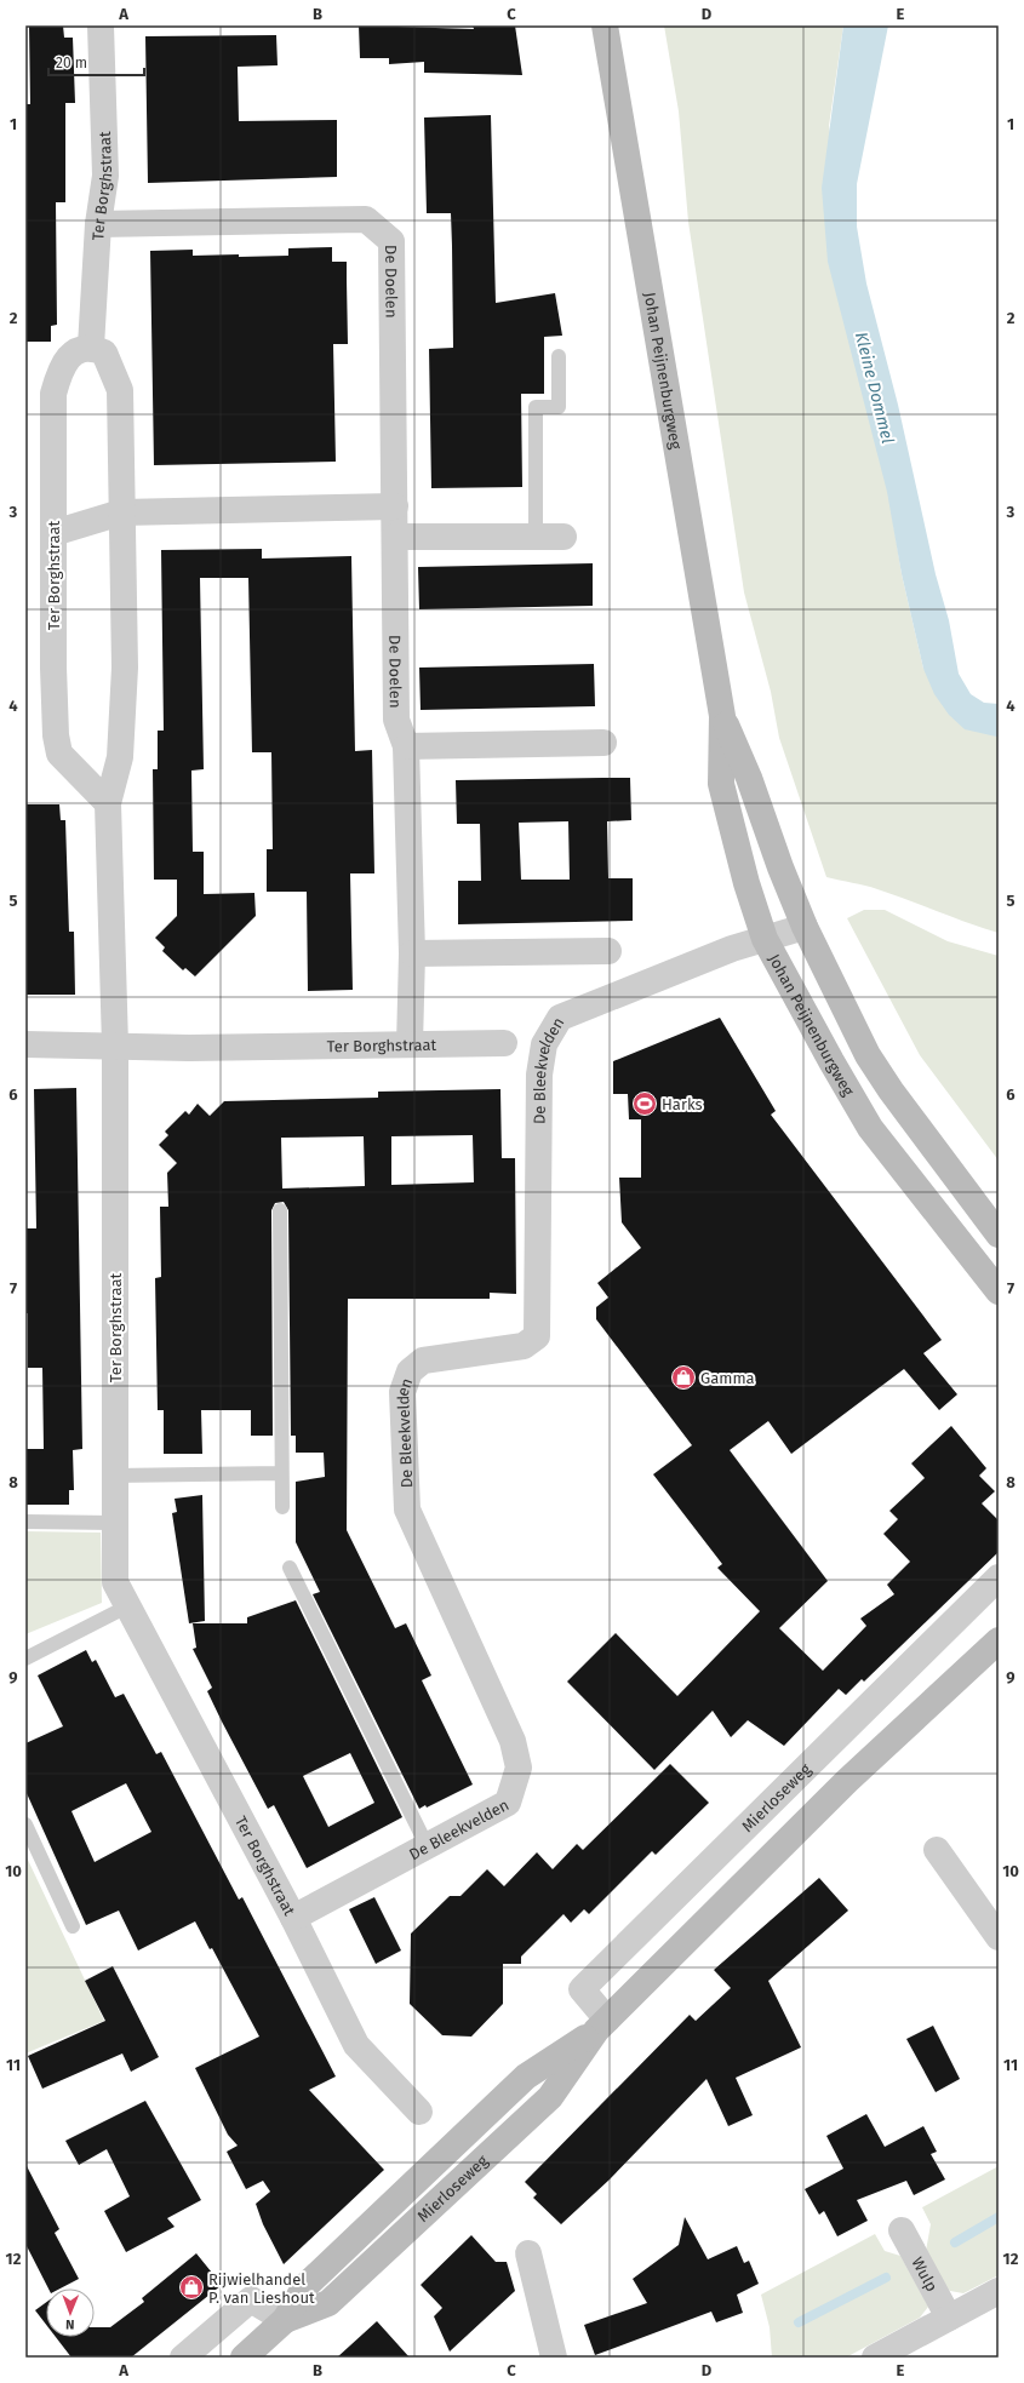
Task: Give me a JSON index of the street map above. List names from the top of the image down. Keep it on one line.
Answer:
{"streets":{"main road":["Johan Peijnenburgweg","Mierloseweg"],"street":["Ter Borghstraat","De Doelen","De Bleekvelden","Wulp"]},"crossings":[["Ter Borghstraat","De Doelen"],["Ter Borghstraat","De Bleekvelden"],["Johan Peijnenburgweg","De Bleekvelden"]],"water":["Kleine Dommel"],"places":{"sports":["Harks"],"shop":["Gamma","Rijwielhandel P. van Lieshout"]},"scale_bar":"20 m","north":"bottom","grid":{"columns":["A","B","C","D","E"],"rows":["1","2","3","4","5","6","7","8","9","10","11","12"]}}
